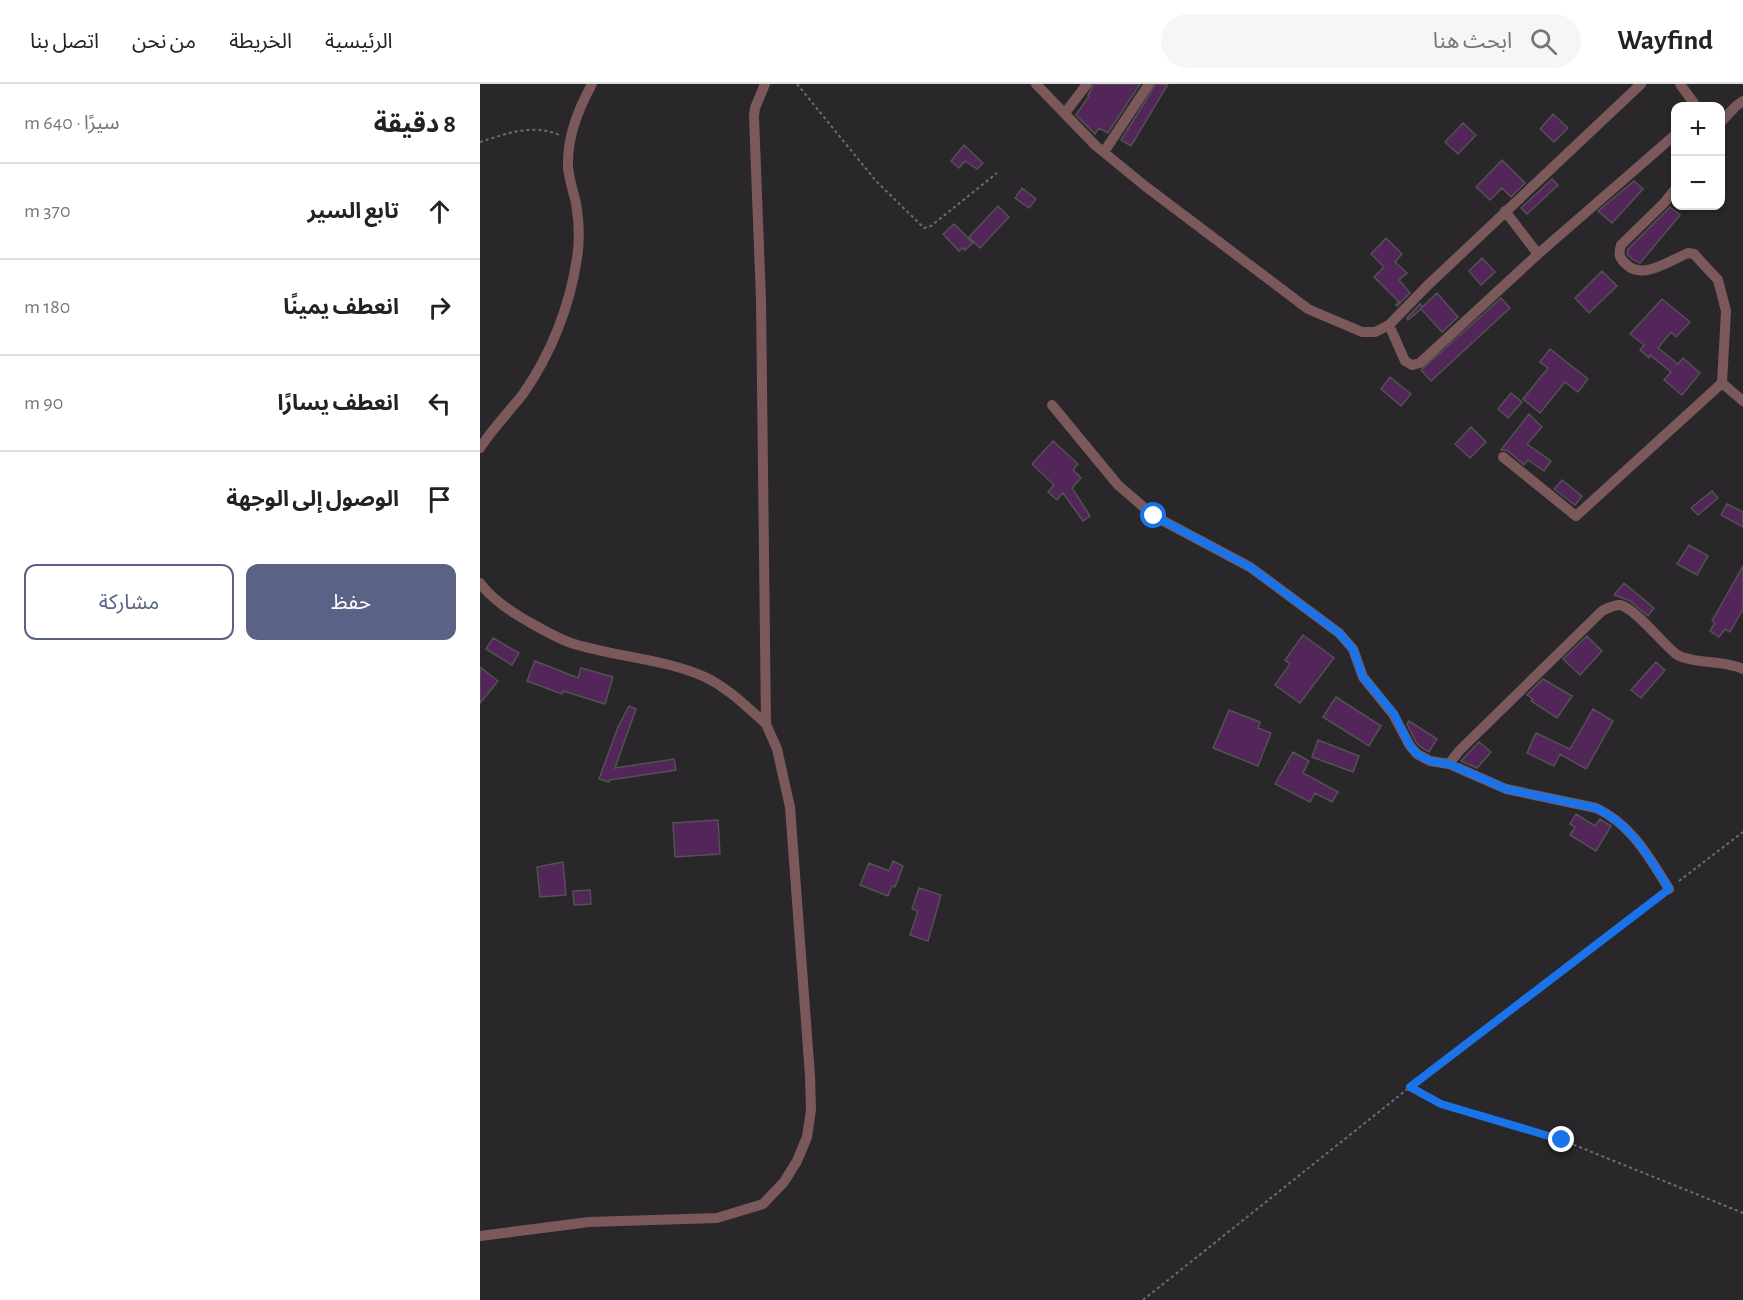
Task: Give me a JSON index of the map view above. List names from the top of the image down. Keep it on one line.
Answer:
{"page":{"header":"Wayfind","search":"ابحث هنا","nav":["الرئيسية","الخريطة","من نحن","اتصل بنا"],"heading":["8 دقيقة","سيرًا · 640 m"],"map_buttons":["+","−"],"list":[["تابع السير","370 m"],["انعطف يمينًا","180 m"],["انعطف يسارًا","90 m"],"الوصول إلى الوجهة"],"buttons":["حفظ","مشاركة"]}}
